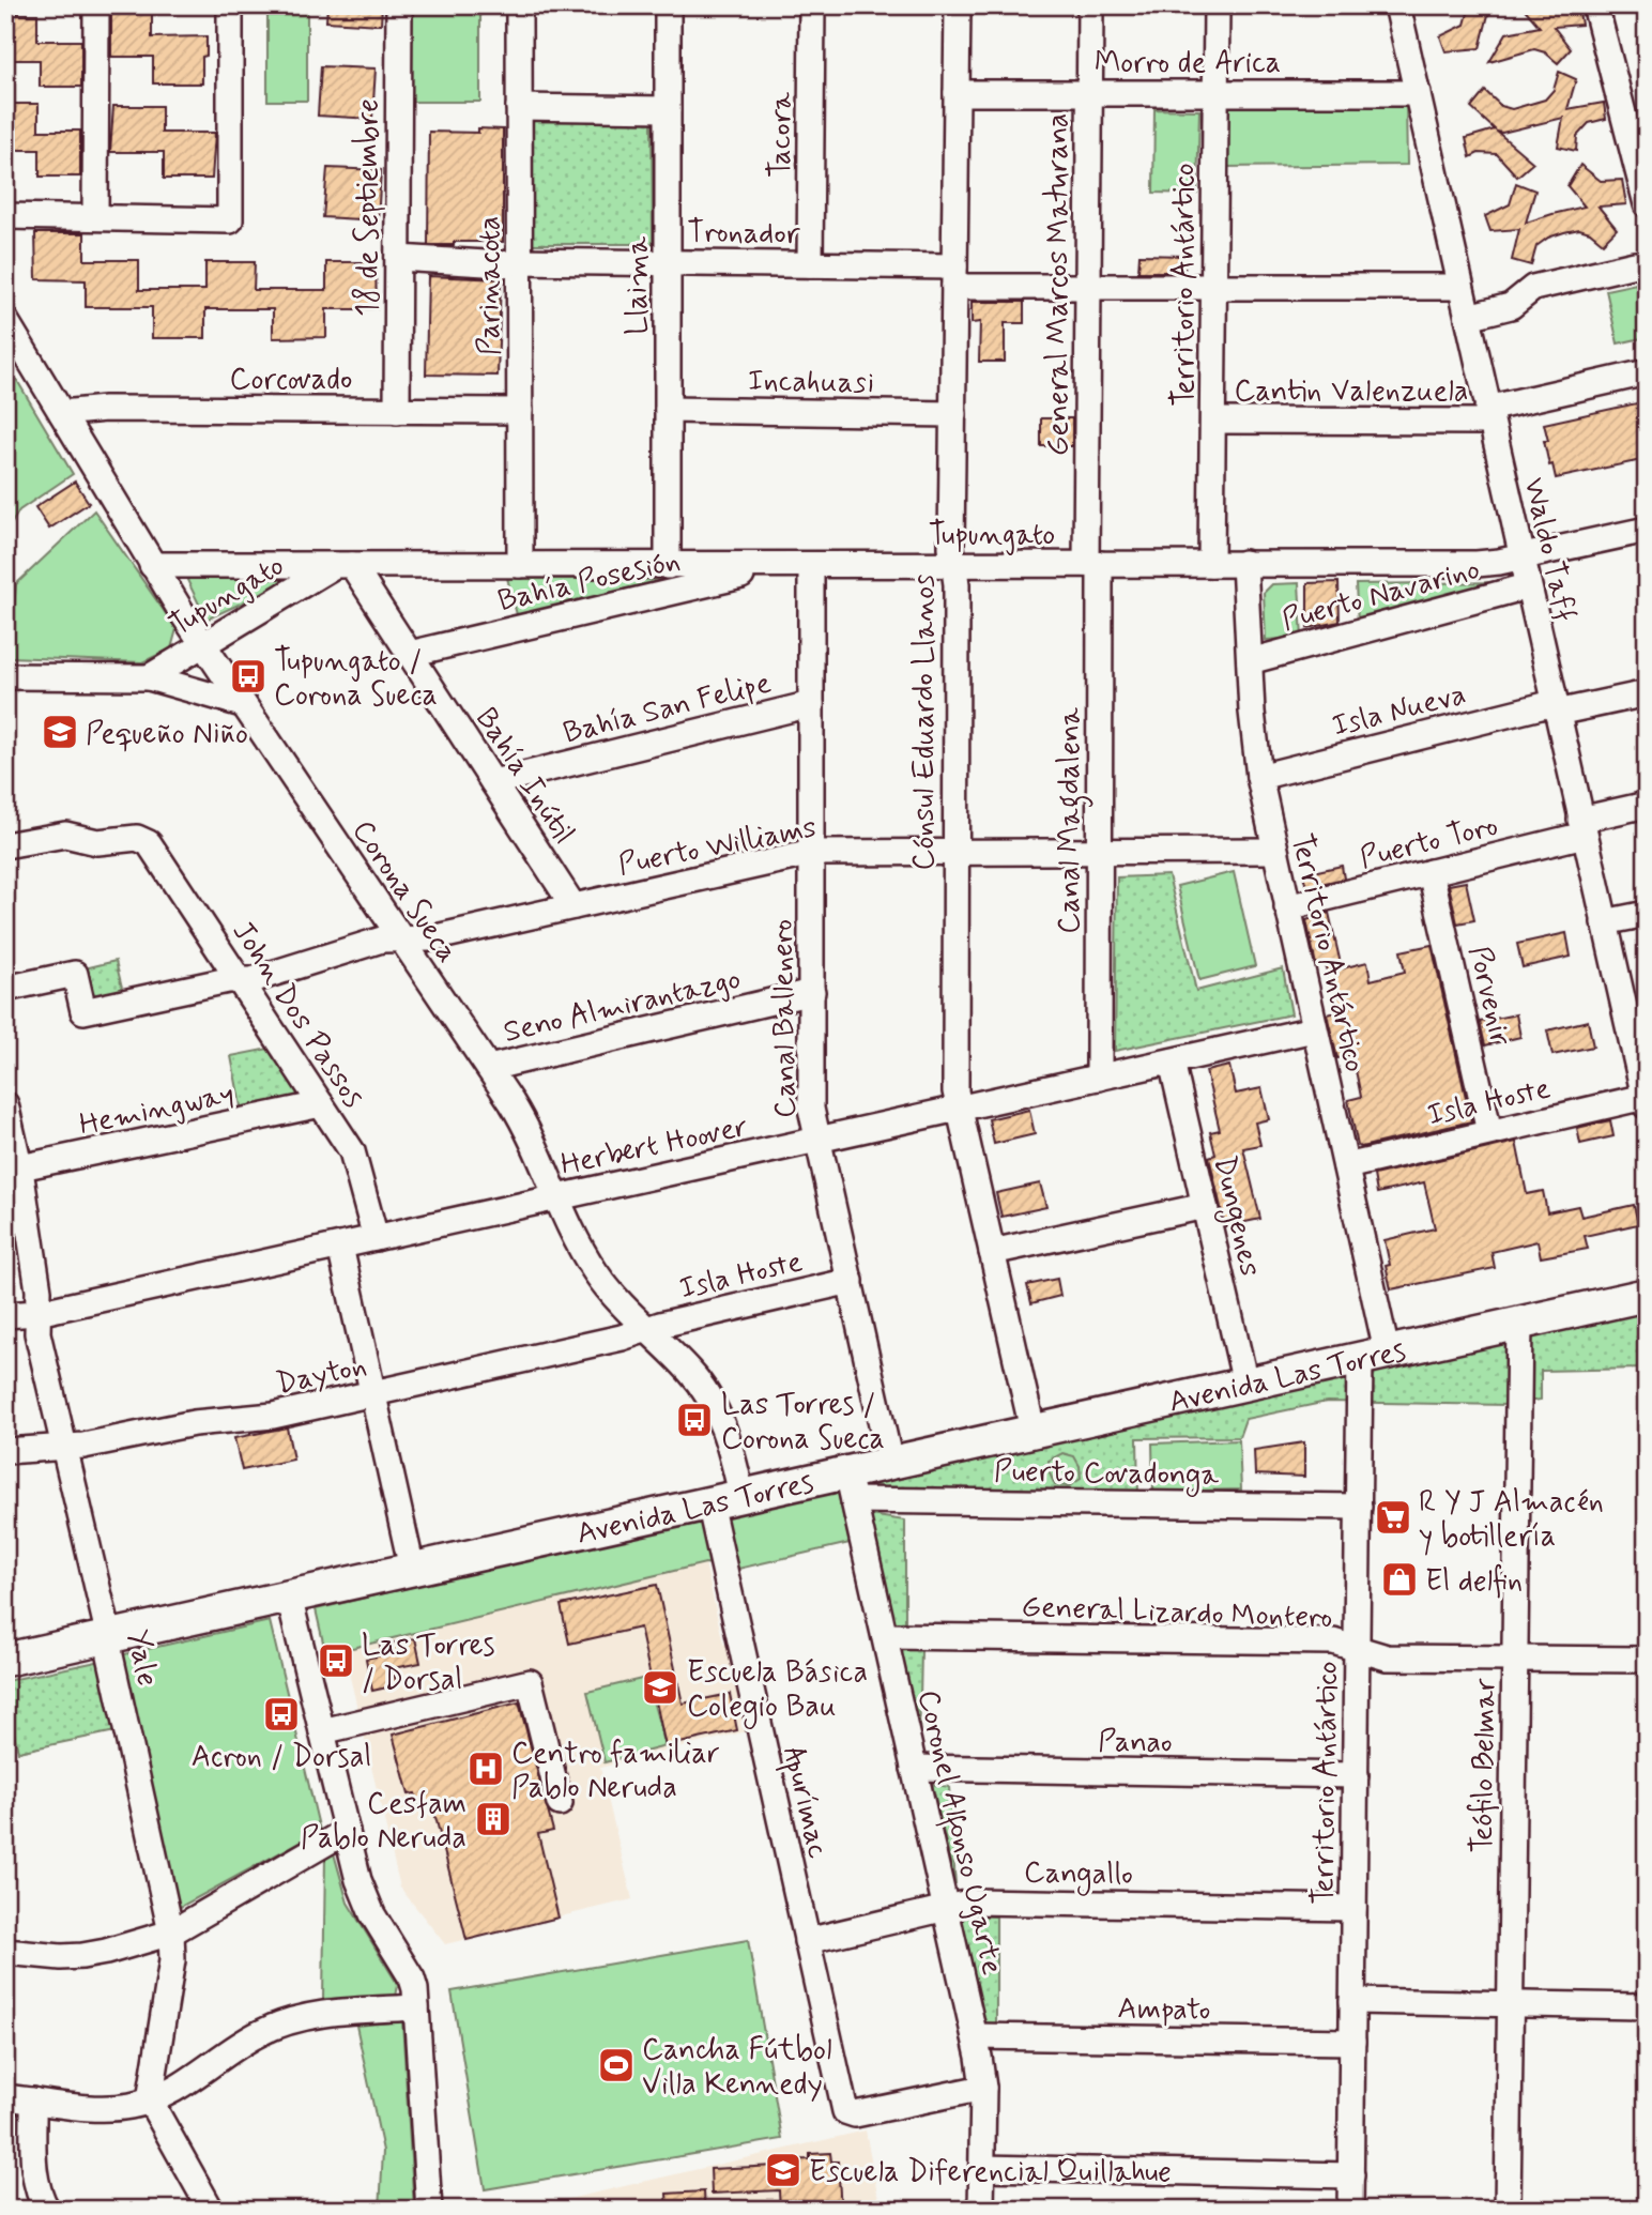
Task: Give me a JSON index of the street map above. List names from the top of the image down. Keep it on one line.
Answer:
{"streets":{"main road":["Avenida Las Torres"],"street":["Morro de Arica","Tacora","18 de Septiembre","Tronador","General Marcos Maturana","Territorio Antártico","Parinacota","Llaima","Corcovado","Incahuasi","Cantin Valenzuela","Tupungato","Waldo Taff","Bahía Posesión","Puerto Navarino","Bahía San Felipe","Isla Nueva","Cónsul Eduardo Llanos","Bahía Inútil","Canal Magdalena","Puerto Toro","Puerto Williams","Corona Sueca","Porvenir","Seno Almirantazgo","John Dos Passos","Canal Ballenero","Isla Hoste","Hemingway","Herbert Hoover","Dungenes","Dayton","Puerto Covadonga","General Lizardo Montero","Yale","Panao","Teófilo Belmar","Apurímac","Coronel Alfonso Ugarte","Cangallo","Ampato"]},"crossings":[["Morro de Arica","General Marcos Maturana"],["Morro de Arica","Territorio Antártico"],["Morro de Arica","Waldo Taff"],["Morro de Arica","Cónsul Eduardo Llanos"],["Tacora","Tronador"],["18 de Septiembre","Tronador"],["18 de Septiembre","Corcovado"],["Tronador","General Marcos Maturana"],["Tronador","Territorio Antártico"],["Tronador","Parinacota"],["Tronador","Llaima"],["Tronador","Waldo Taff"],["Tronador","Cónsul Eduardo Llanos"],["General Marcos Maturana","Tupungato"],["General Marcos Maturana","Canal Magdalena"],["Territorio Antártico","Cantin Valenzuela"],["Territorio Antártico","Tupungato"],["Territorio Antártico","Puerto Navarino"],["Territorio Antártico","Isla Nueva"],["Territorio Antártico","Puerto Toro"],["Territorio Antártico","Puerto Williams"],["Territorio Antártico","Isla Hoste"],["Territorio Antártico","Herbert Hoover"],["Territorio Antártico","Avenida Las Torres"],["Territorio Antártico","Puerto Covadonga"],["Territorio Antártico","General Lizardo Montero"],["Territorio Antártico","Panao"],["Territorio Antártico","Cangallo"],["Territorio Antártico","Ampato"],["Parinacota","Corcovado"],["Parinacota","Tupungato"],["Llaima","Incahuasi"],["Llaima","Tupungato"],["Corcovado","Corona Sueca"],["Incahuasi","Cónsul Eduardo Llanos"],["Cantin Valenzuela","Waldo Taff"],["Tupungato","Waldo Taff"],["Tupungato","Bahía Posesión"],["Tupungato","Cónsul Eduardo Llanos"],["Tupungato","Bahía Inútil"],["Tupungato","Canal Magdalena"],["Tupungato","Corona Sueca"],["Tupungato","Canal Ballenero"],["Waldo Taff","Puerto Navarino"],["Waldo Taff","Isla Nueva"],["Waldo Taff","Puerto Toro"],["Waldo Taff","Isla Hoste"],["Bahía Posesión","Bahía Inútil"],["Bahía San Felipe","Bahía Inútil"],["Bahía San Felipe","Canal Ballenero"],["Cónsul Eduardo Llanos","Puerto Williams"],["Cónsul Eduardo Llanos","Herbert Hoover"],["Cónsul Eduardo Llanos","Avenida Las Torres"],["Bahía Inútil","Puerto Williams"],["Canal Magdalena","Puerto Williams"],["Canal Magdalena","Herbert Hoover"],["Puerto Toro","Porvenir"],["Puerto Williams","Corona Sueca"],["Puerto Williams","John Dos Passos"],["Puerto Williams","Canal Ballenero"],["Corona Sueca","Seno Almirantazgo"],["Corona Sueca","Isla Hoste"],["Corona Sueca","Herbert Hoover"],["Corona Sueca","Dayton"],["Corona Sueca","Avenida Las Torres"],["Porvenir","Isla Hoste"],["Seno Almirantazgo","Canal Ballenero"],["John Dos Passos","Hemingway"],["John Dos Passos","Herbert Hoover"],["Canal Ballenero","Isla Hoste"],["Canal Ballenero","Herbert Hoover"],["Canal Ballenero","Avenida Las Torres"],["Isla Hoste","Dayton"],["Hemingway","Yale"],["Herbert Hoover","Dungenes"],["Herbert Hoover","Yale"],["Dungenes","Avenida Las Torres"],["Dayton","Yale"],["Avenida Las Torres","Puerto Covadonga"],["Avenida Las Torres","Yale"],["Avenida Las Torres","Teófilo Belmar"],["Avenida Las Torres","Apurímac"],["Avenida Las Torres","Coronel Alfonso Ugarte"],["Puerto Covadonga","Coronel Alfonso Ugarte"],["General Lizardo Montero","Teófilo Belmar"],["General Lizardo Montero","Coronel Alfonso Ugarte"],["Panao","Coronel Alfonso Ugarte"],["Apurímac","Coronel Alfonso Ugarte"],["Apurímac","Cangallo"],["Coronel Alfonso Ugarte","Cangallo"],["Coronel Alfonso Ugarte","Ampato"]],"places":{"bus stop":["Tupungato / Corona Sueca","Las Torres / Corona Sueca","Las Torres / Dorsal","Acron / Dorsal"],"school or university":["Pequeño Niño","Escuela Básica Colegio Bau","Escuela Diferencial Quillahue"],"supermarket":["R Y J Almacén y botillería"],"shop":["El delfin"],"hospital":["Centro familiar Pablo Neruda"],"building":["Cesfam Pablo Neruda"],"sports":["Cancha Fútbol Villa Kennedy"]}}
